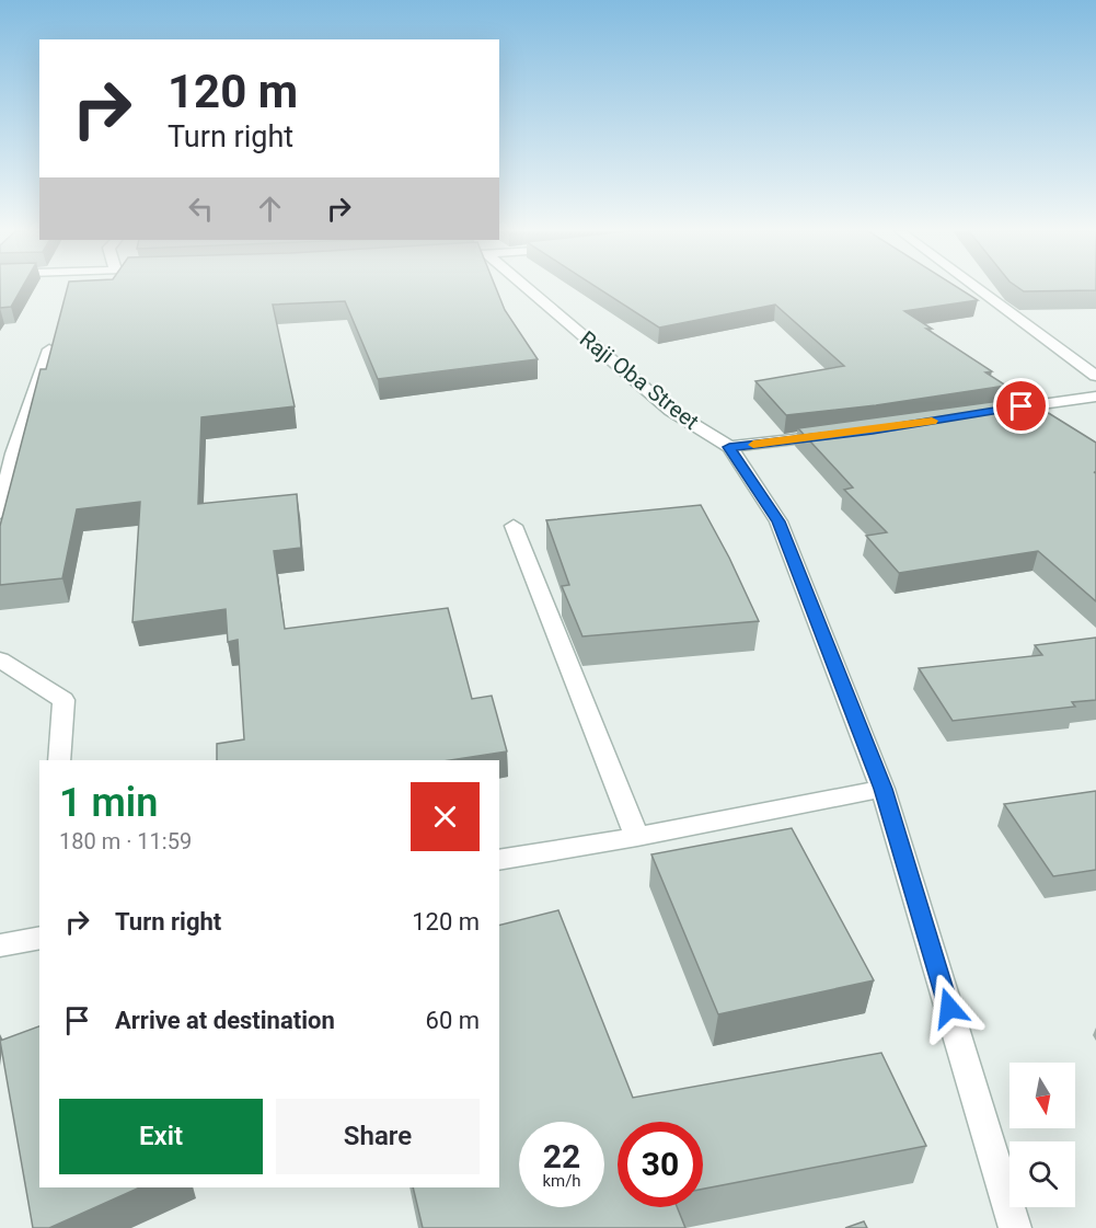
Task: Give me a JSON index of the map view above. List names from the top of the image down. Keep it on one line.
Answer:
{"streets":{"street":["Raji Oba Street"]},"north":"bottom","page":{"turn":["120 m","Turn right"],"heading":["1 min","180 m · 11:59"],"list":[{"name":"Turn right","value":"120 m"},{"name":"Arrive at destination","value":"60 m"}],"buttons":["Exit","Share"],"speed":"22 km/h","limit":"30"}}
